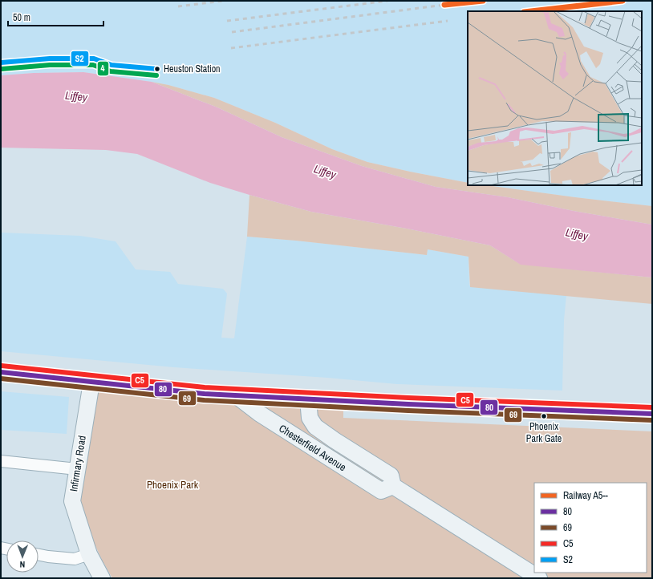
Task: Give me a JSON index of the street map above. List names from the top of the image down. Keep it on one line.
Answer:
{"streets":{"main road":["Chesterfield Avenue","Infirmary Road"]},"water":["Liffey"],"parks":["Phoenix Park"],"places":["Heuston Station","Phoenix Park Gate"],"lines":["rail line A5--","transit line S2","transit line 4","transit line C5","transit line 80","transit line 69"],"legend":["Railway A5--","80","69","C5","S2"],"scale_bar":"50 m","north":"bottom"}
